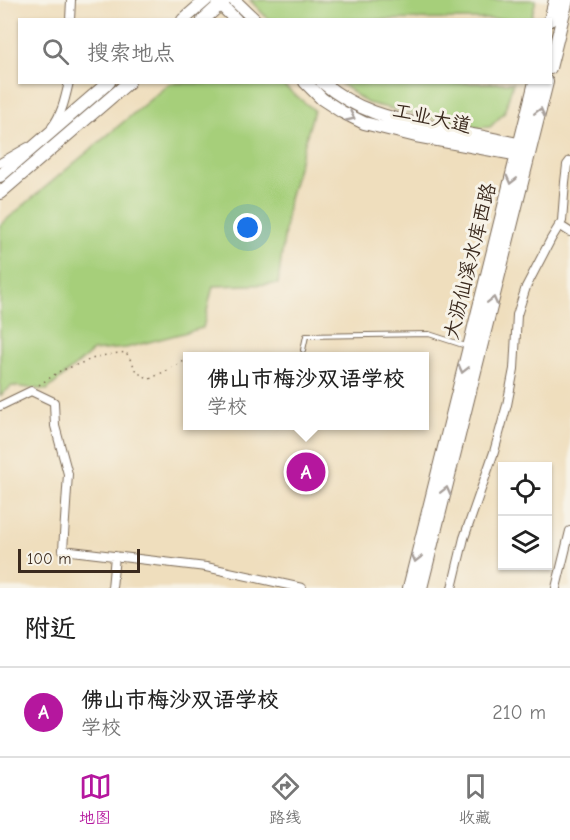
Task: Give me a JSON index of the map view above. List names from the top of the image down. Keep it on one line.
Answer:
{"streets":{"street":["工业大道","大沥仙溪水库西路"]},"crossings":[["工业大道","大沥仙溪水库西路"]],"scale_bar":"100 m","page":{"search":"搜索地点","popup":["佛山市梅沙双语学校","学校"],"pins":"A","scale":"100 m","heading":"附近","list":[{"mark":"A","name":"佛山市梅沙双语学校","note":"学校","value":"210 m"}],"nav":["地图","路线","收藏"]}}
